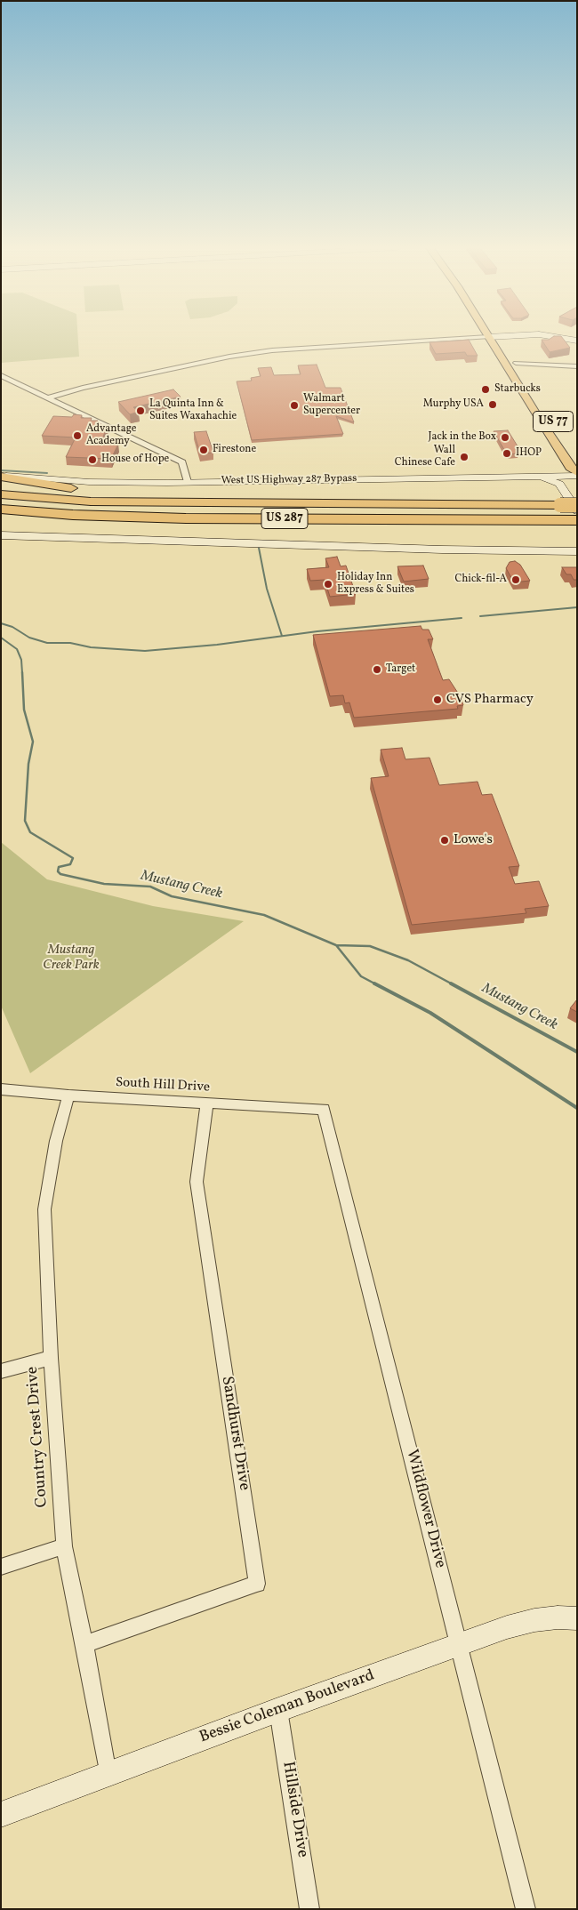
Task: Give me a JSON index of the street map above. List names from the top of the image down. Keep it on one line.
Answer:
{"streets":{"highway":["US 287"],"main road":["US 77","West US Highway 287 Bypass","Bessie Coleman Boulevard"],"street":["South Hill Drive","Sandhurst Drive","Country Crest Drive","Wildflower Drive","Hillside Drive"]},"crossings":[["South Hill Drive","Sandhurst Drive"],["South Hill Drive","Country Crest Drive"],["South Hill Drive","Wildflower Drive"],["Sandhurst Drive","Country Crest Drive"],["Country Crest Drive","Bessie Coleman Boulevard"],["Wildflower Drive","Bessie Coleman Boulevard"],["Bessie Coleman Boulevard","Hillside Drive"]],"water":["Mustang Creek"],"parks":["Mustang Creek Park"],"places":["Starbucks","Murphy USA","Walmart Supercenter","La Quinta Inn & Suites Waxahachie","Advantage Academy","Jack in the Box","Firestone","IHOP","Wall Chinese Cafe","House of Hope","Chick-fil-A","Holiday Inn Express & Suites","Target","CVS Pharmacy","Lowe's"]}
